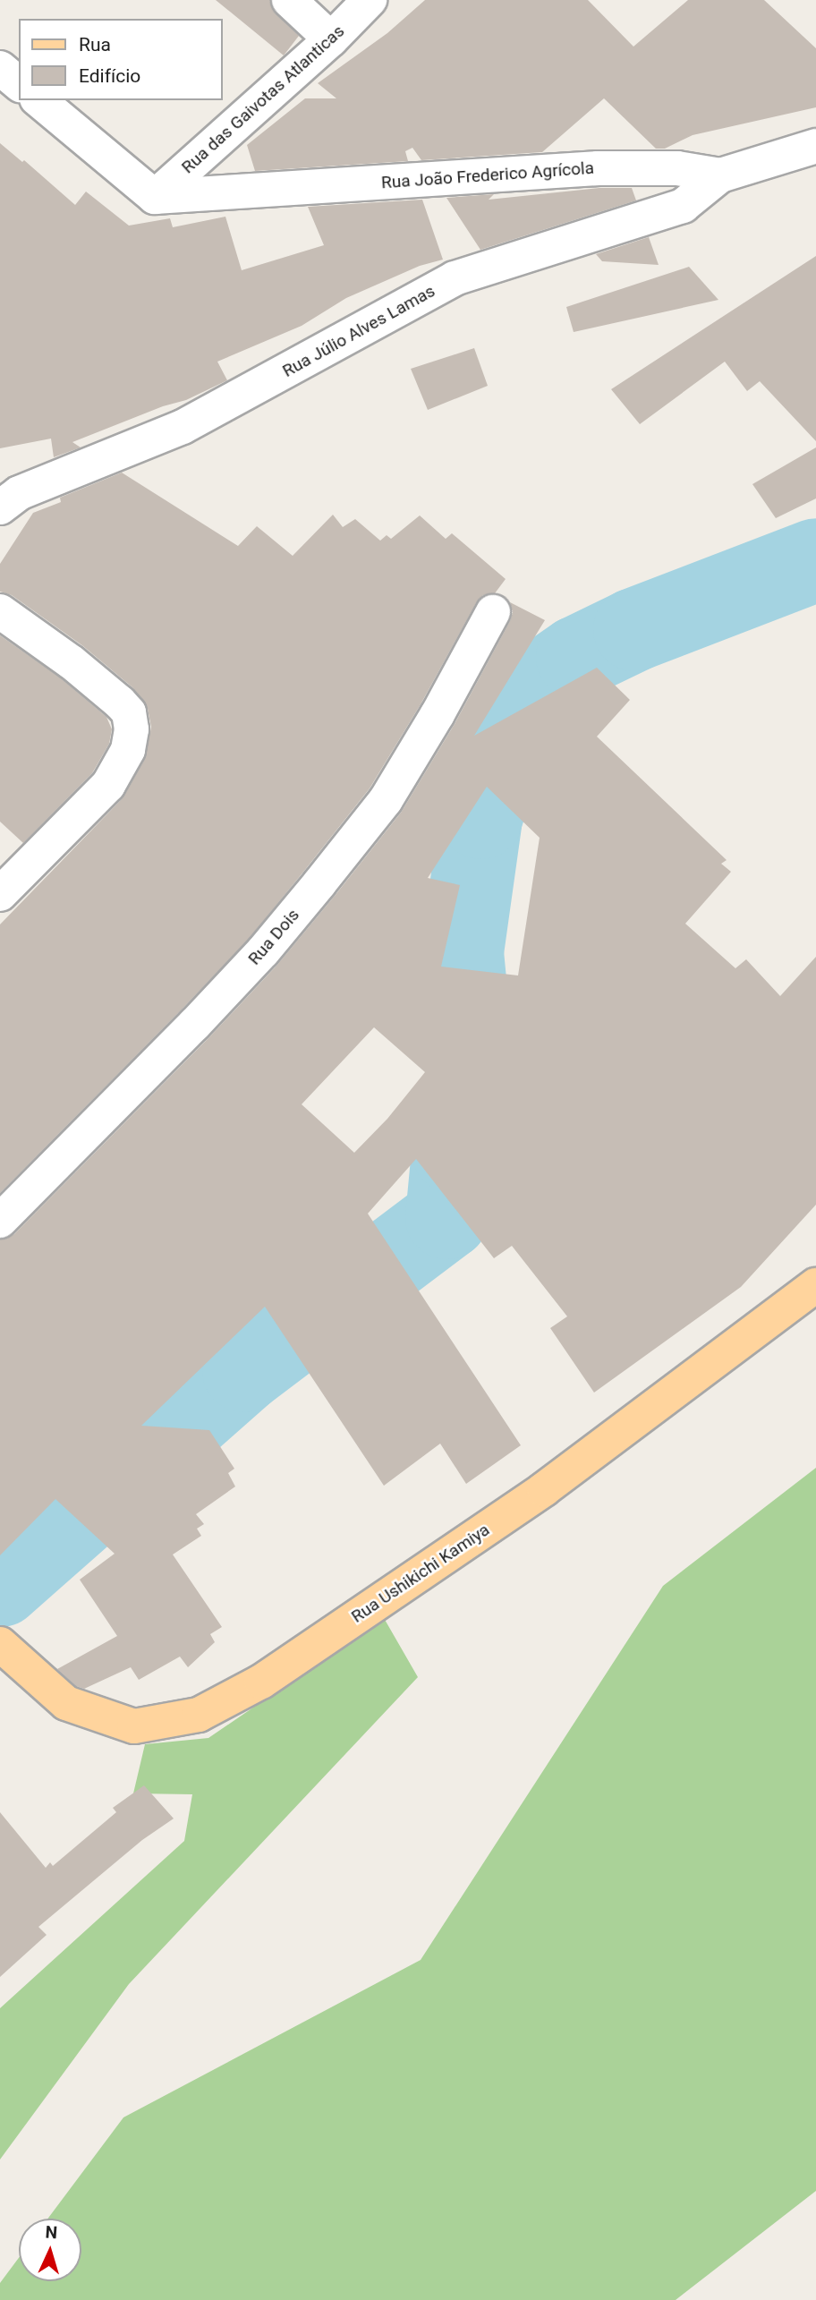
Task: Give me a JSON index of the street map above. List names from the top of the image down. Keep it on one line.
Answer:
{"streets":{"main road":["Rua Ushikichi Kamiya"],"street":["Rua das Gaivotas Atlanticas","Rua João Frederico Agrícola","Rua Júlio Alves Lamas","Rua Dois"]},"crossings":[["Rua das Gaivotas Atlanticas","Rua João Frederico Agrícola"],["Rua João Frederico Agrícola","Rua Júlio Alves Lamas"]],"legend":["Rua","Edifício"],"north":"top"}
